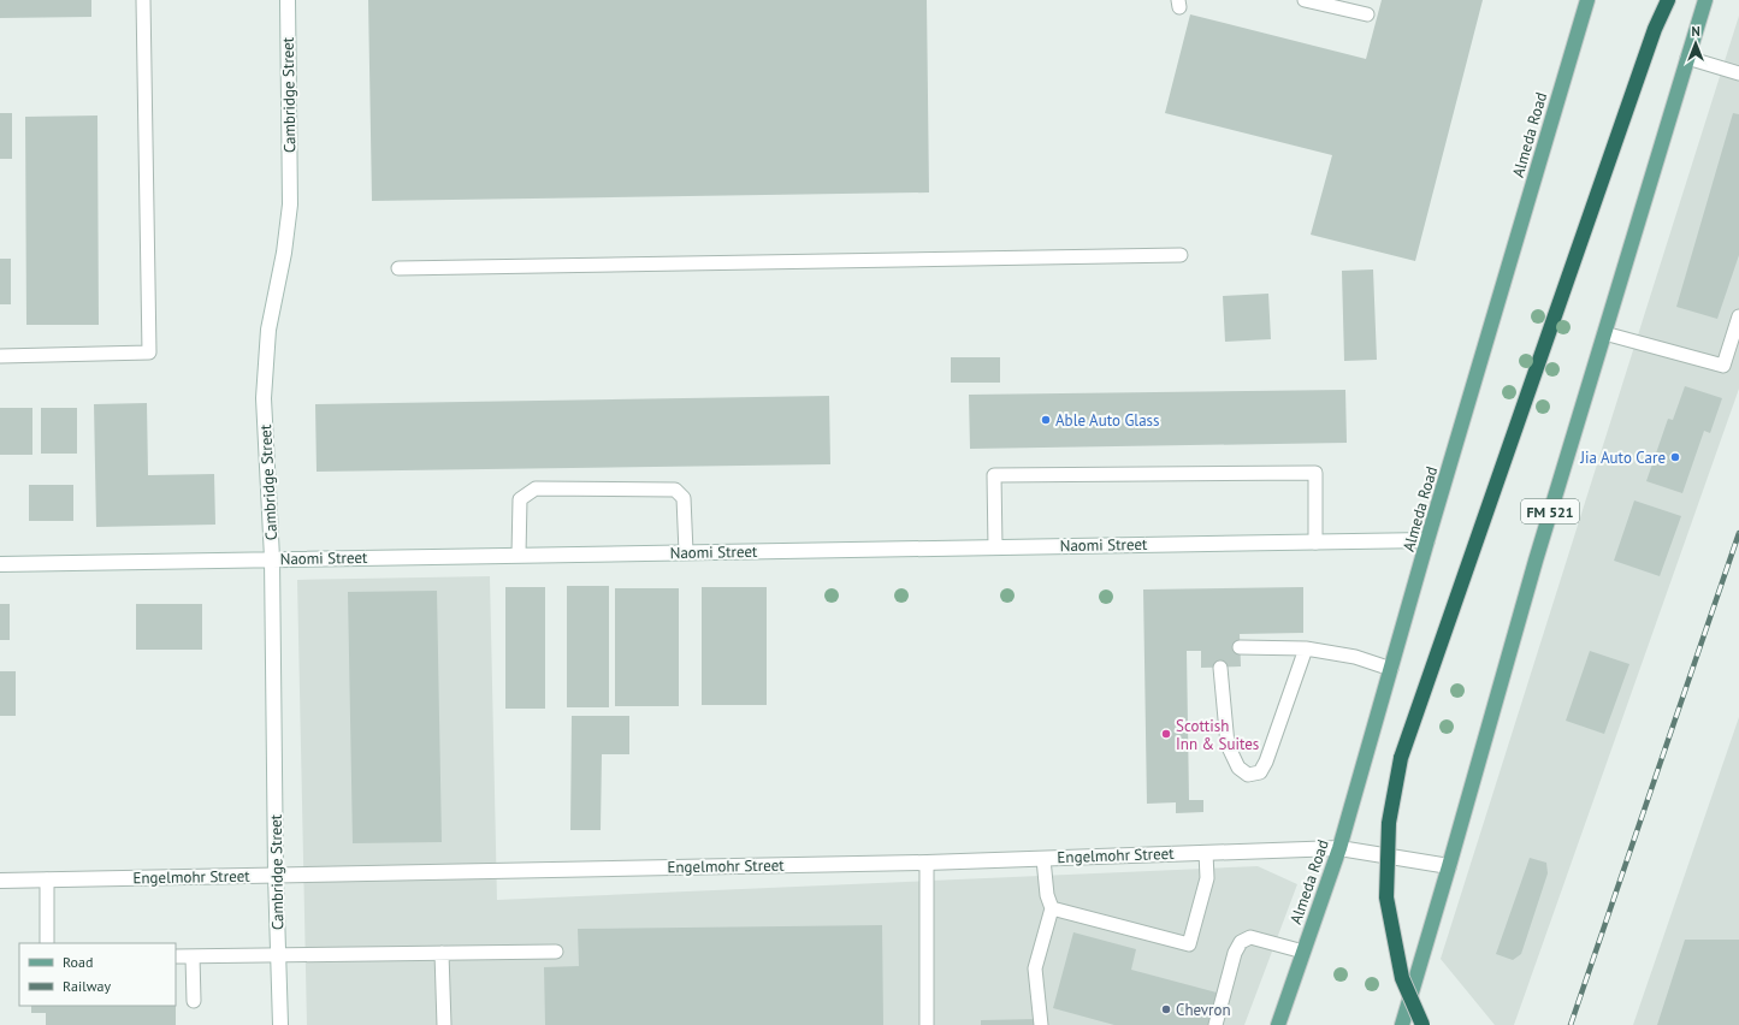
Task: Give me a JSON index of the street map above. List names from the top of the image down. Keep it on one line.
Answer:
{"streets":{"main road":["Almeda Road","FM 521"],"street":["Cambridge Street","Naomi Street","Engelmohr Street"]},"crossings":[["Cambridge Street","Naomi Street"],["Cambridge Street","Engelmohr Street"],["Almeda Road","Naomi Street"],["Almeda Road","Engelmohr Street"],["FM 521","Engelmohr Street"]],"places":["Able Auto Glass","Jia Auto Care","Scottish Inn & Suites","Chevron"],"legend":["Road","Railway"],"north":"top"}
